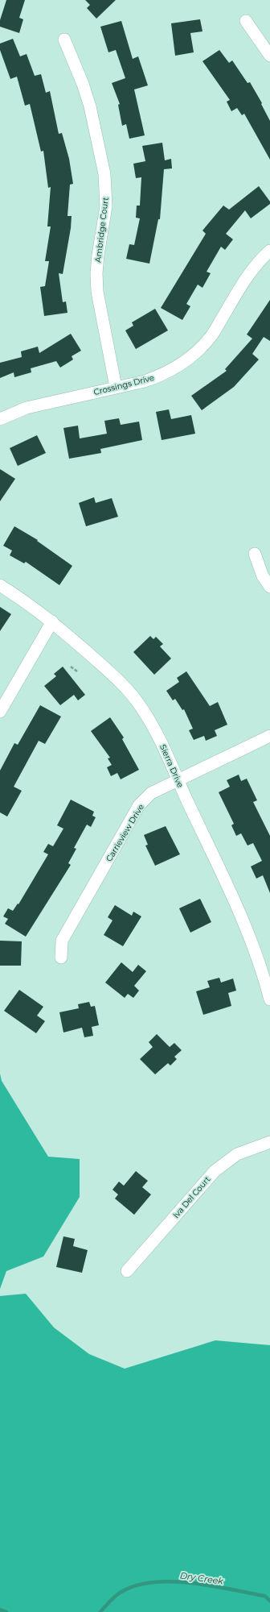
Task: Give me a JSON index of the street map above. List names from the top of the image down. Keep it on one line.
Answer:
{"streets":{"street":["Ambridge Court","Crossings Drive","Sierra Drive","Carrieview Drive","Iva Del Court"]},"crossings":[["Ambridge Court","Crossings Drive"],["Sierra Drive","Carrieview Drive"]],"water":["Dry Creek"]}
